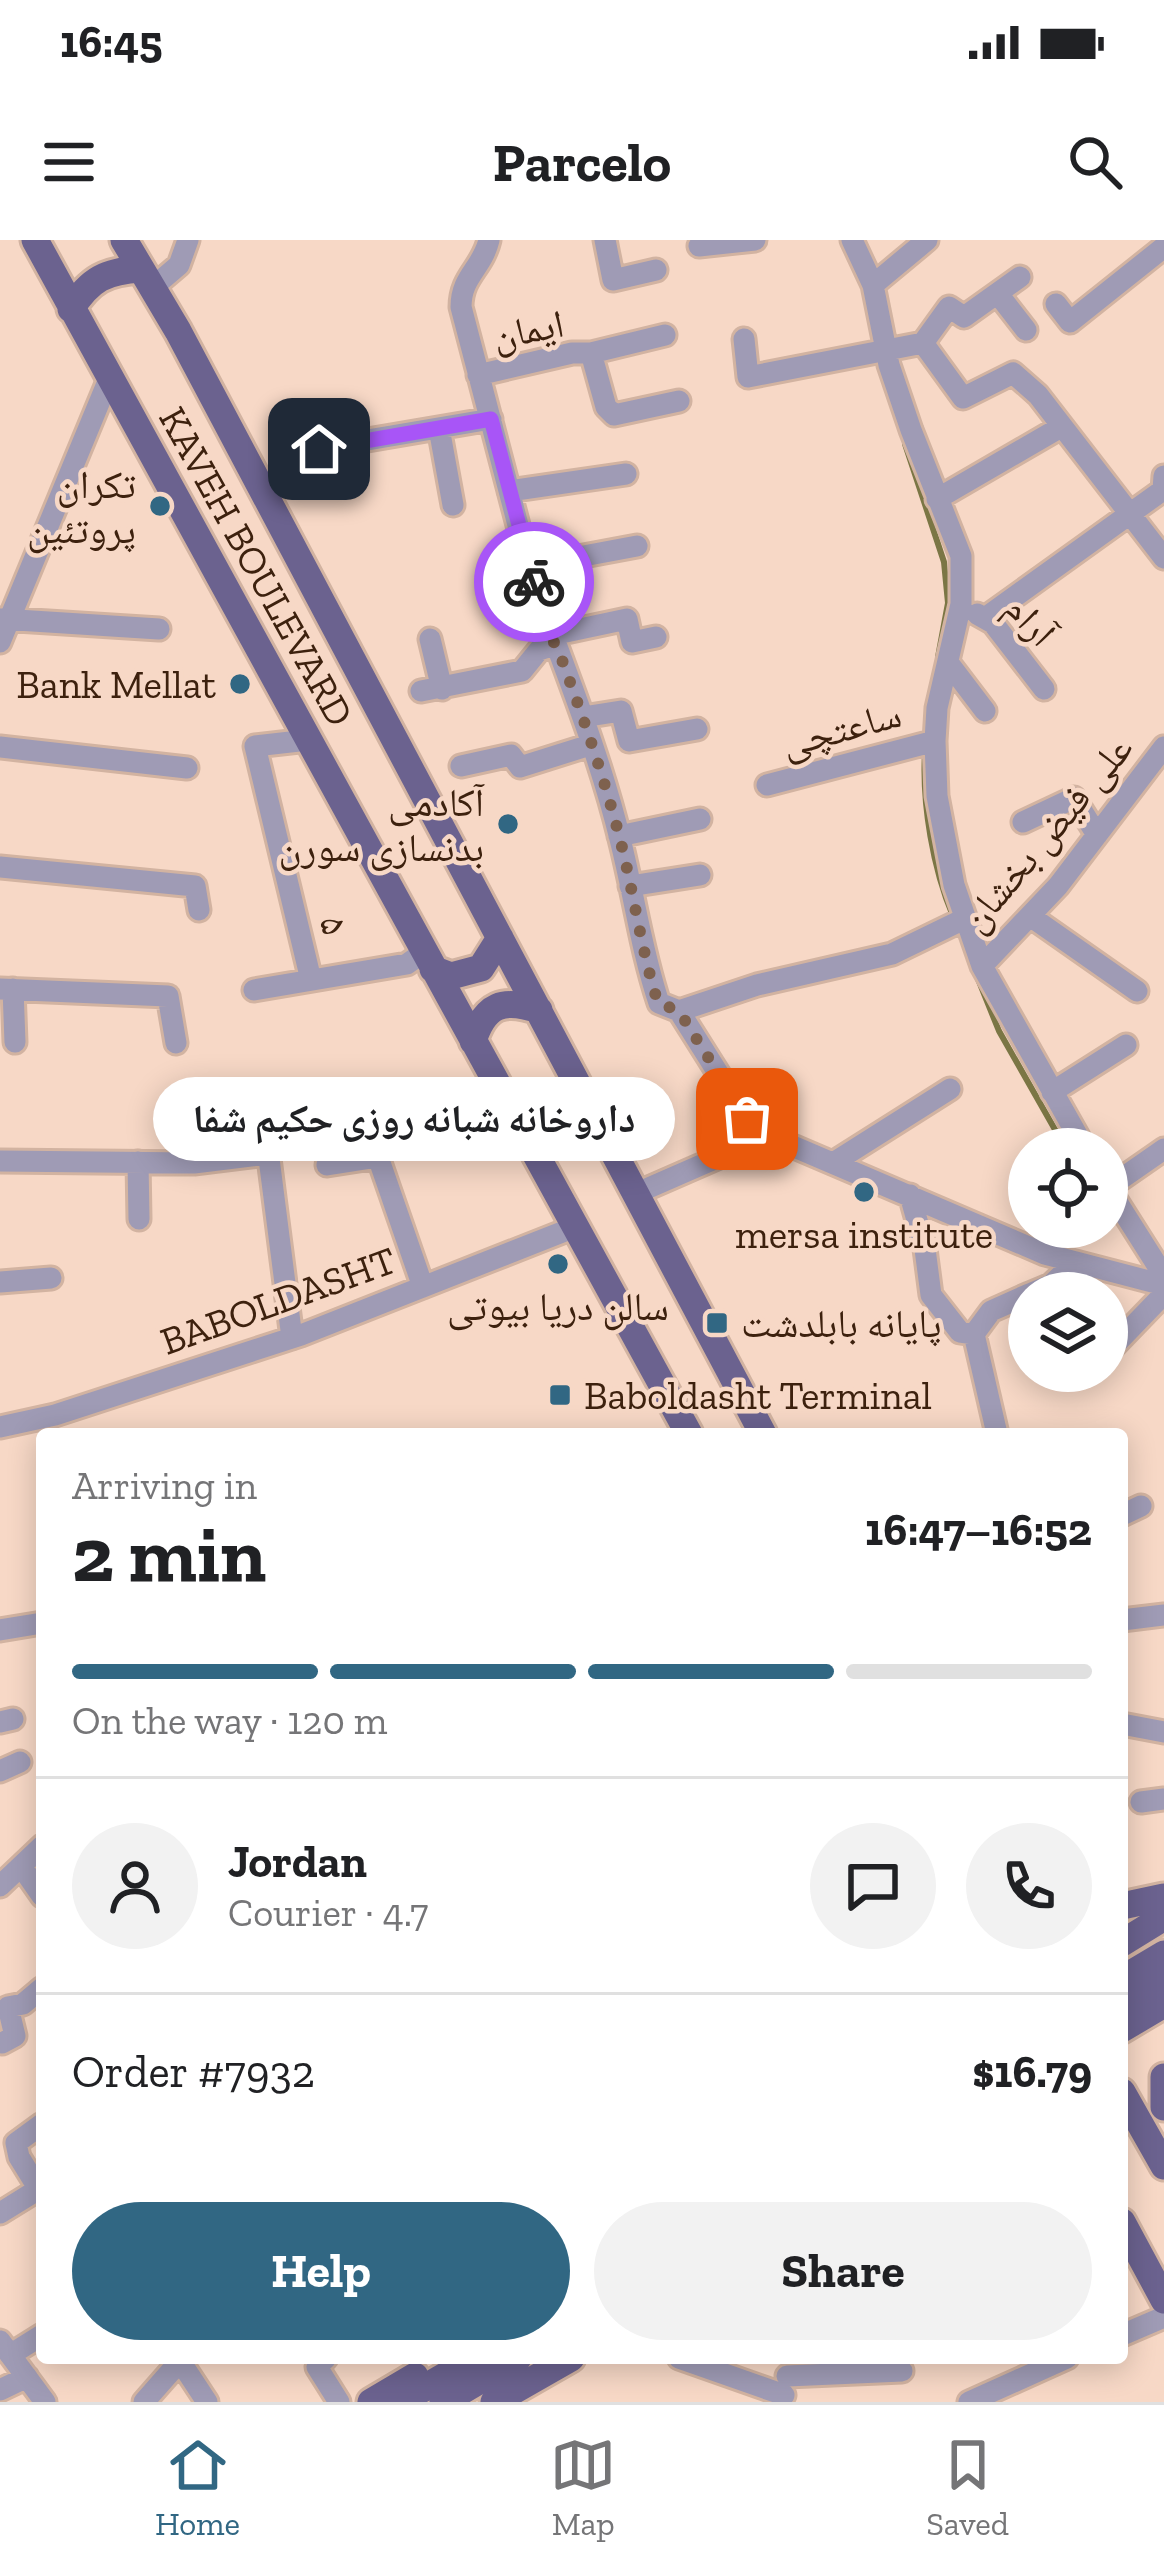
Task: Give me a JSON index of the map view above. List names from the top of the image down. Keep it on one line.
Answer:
{"streets":{"main road":["KAVEH BOULEVARD"],"street":["ایمان","آرام","ساعتچی","علی فیض بخشان","۵","BABOLDASHT"]},"crossings":[["KAVEH BOULEVARD","۵"],["KAVEH BOULEVARD","BABOLDASHT"]],"places":{"other":["تکران پروتئین","Bank Mellat","آکادمی بدنسازی سورن","داروخانه شبانه‌ روزی حکیم شفا","mersa institute","سالن دریا بیوتی"],"transit":["پایانه بابلدشت","Baboldasht Terminal"]},"page":{"status":"16:45","header":"Parcelo","bubble":"داروخانه شبانه‌ روزی حکیم شفا","heading":["2 min","Arriving in","16:47–16:52"],"panel":["Jordan","Courier · 4.7","Order #7932","$16.79"],"bar":"On the way · 120 m","buttons":["Help","Share"],"tabs":["Home","Map","Saved"]}}
